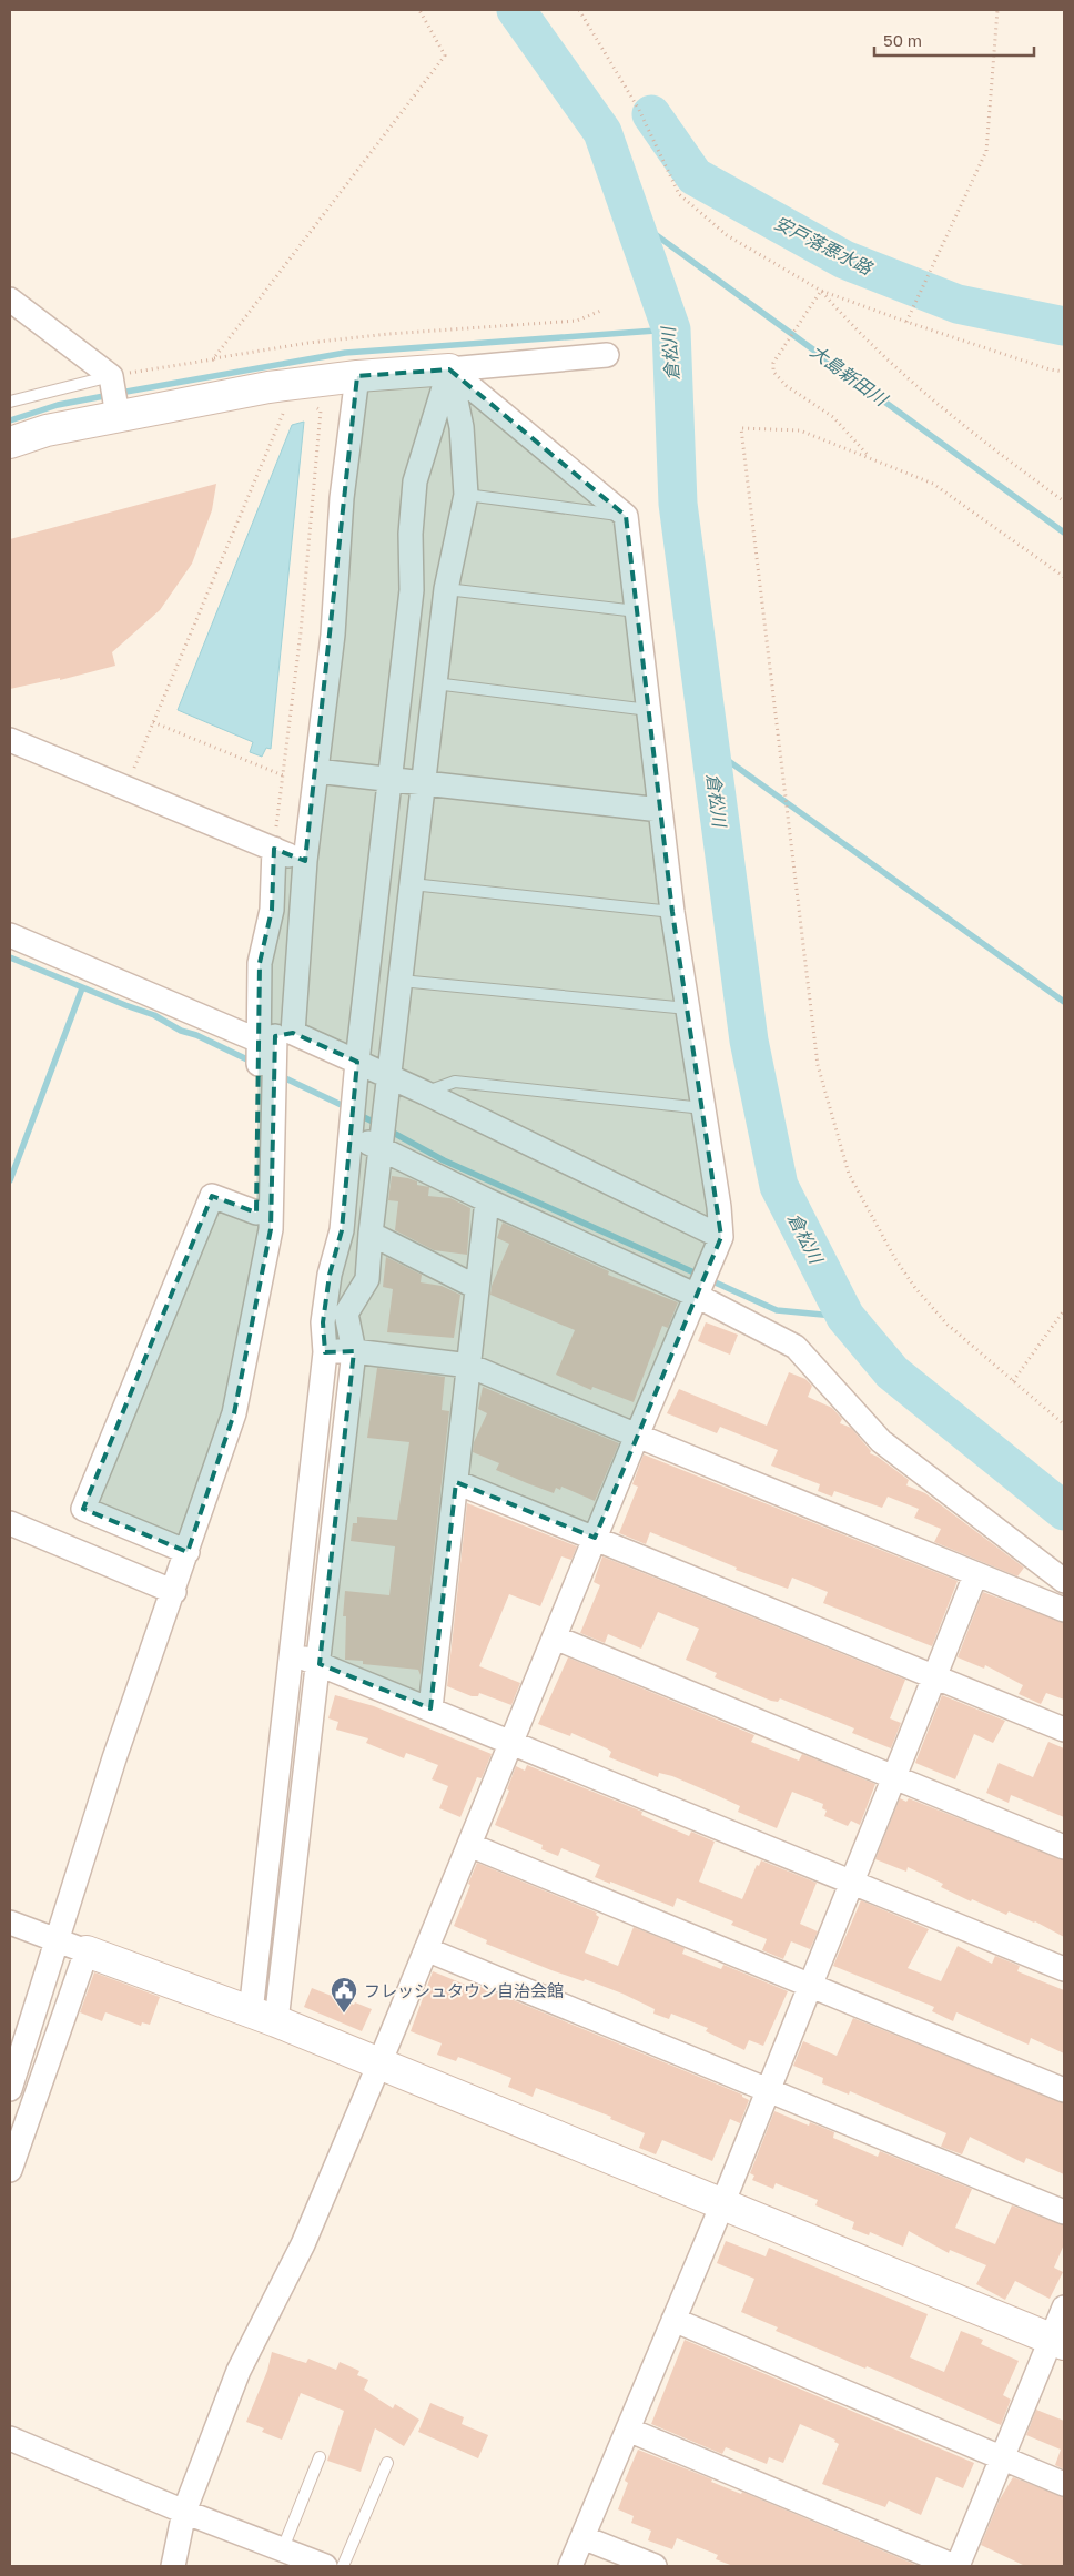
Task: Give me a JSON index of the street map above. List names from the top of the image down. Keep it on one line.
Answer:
{"water":["安戸落悪水路","倉松川","大島新田川"],"places":{"public building":["フレッシュタウン自治会館"]},"scale_bar":"50 m"}
